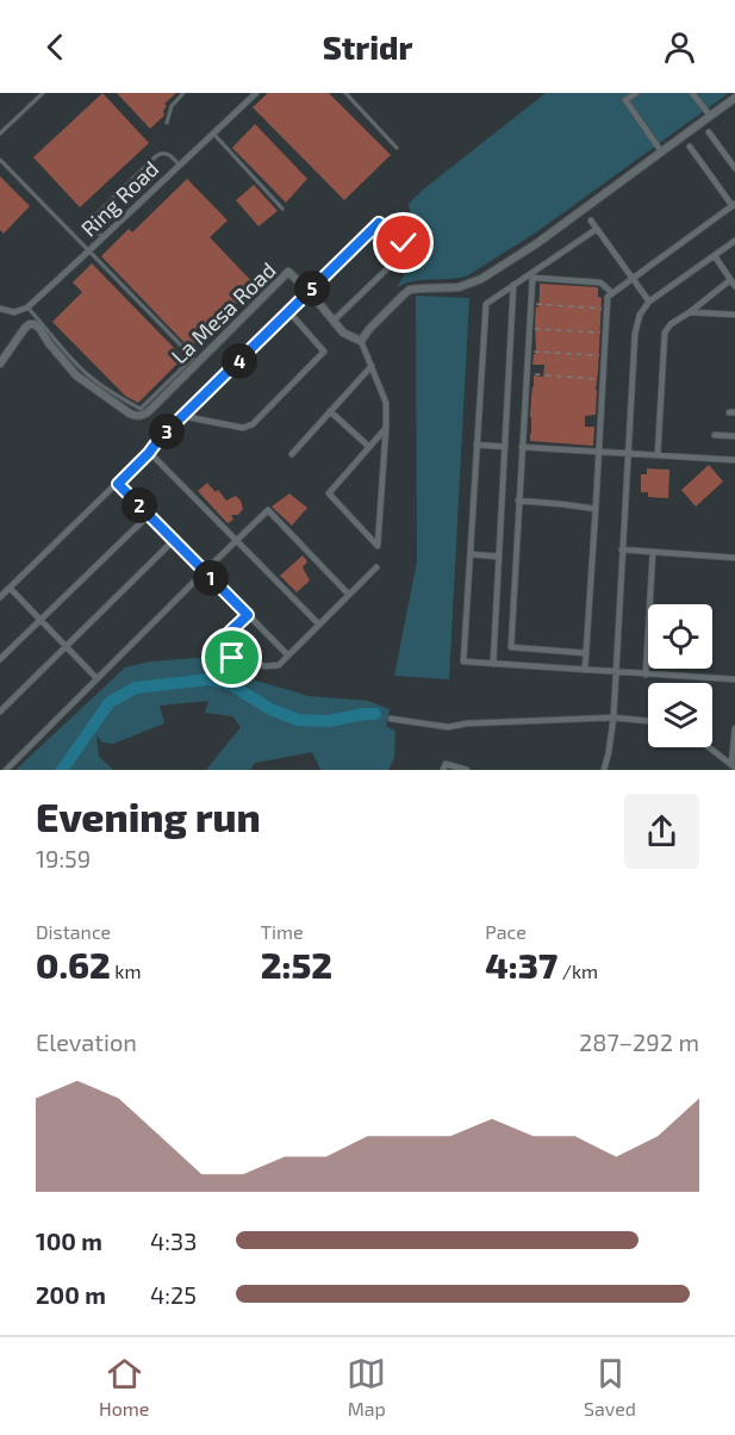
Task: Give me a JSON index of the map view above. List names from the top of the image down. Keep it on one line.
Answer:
{"streets":{"street":["Ring Road","La Mesa Road"]},"page":{"header":"Stridr","pins":["5","4","3","2","1"],"heading":["Evening run","19:59"],"stats":[["Distance","0.62 km"],["Time","2:52"],["Pace","4:37 /km"]],"chart":["Elevation","287–292 m"],"list":[{"name":"100 m","note":"4:33"},{"name":"200 m","note":"4:25"}],"tabs":["Home","Map","Saved"]}}
